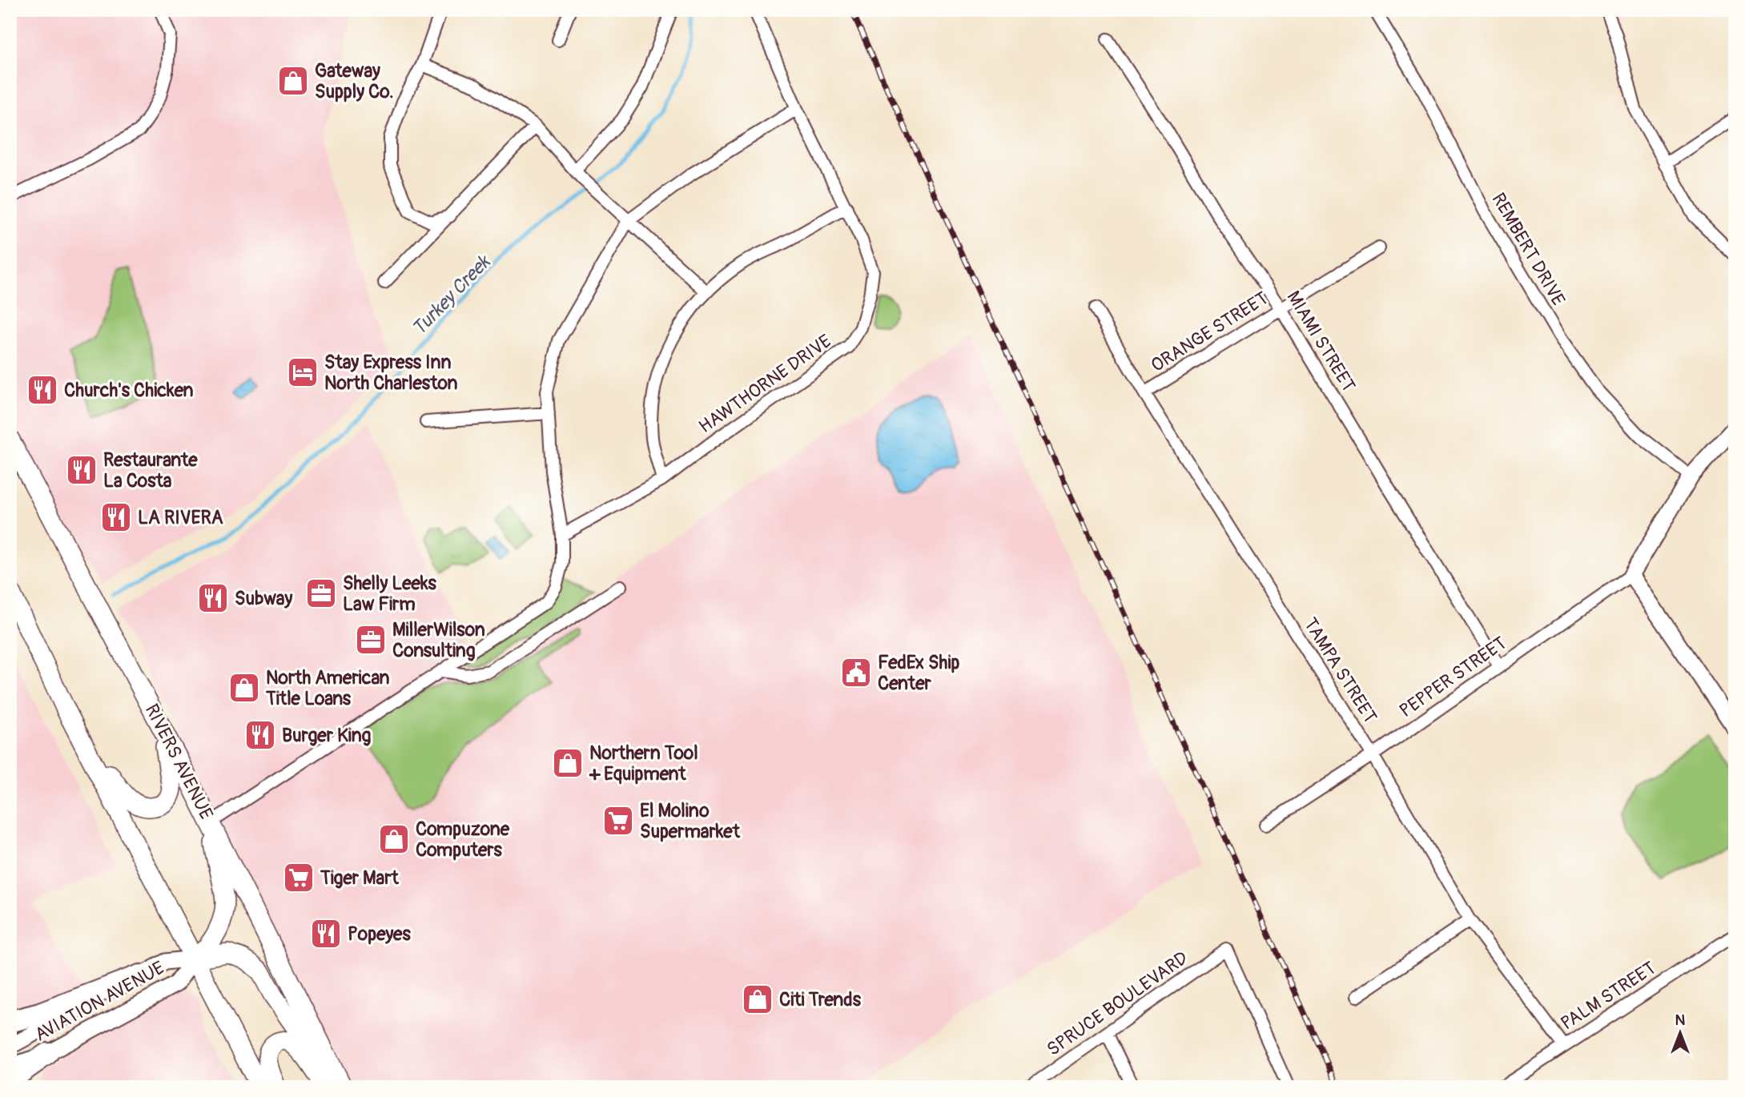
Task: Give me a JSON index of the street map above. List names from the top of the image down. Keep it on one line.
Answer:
{"streets":{"main road":["RIVERS AVENUE"],"street":["REMBERT DRIVE","ORANGE STREET","MIAMI STREET","HAWTHORNE DRIVE","TAMPA STREET","PEPPER STREET","PALM STREET","AVIATION AVENUE","SPRUCE BOULEVARD"]},"crossings":[["ORANGE STREET","MIAMI STREET"],["ORANGE STREET","TAMPA STREET"],["MIAMI STREET","PEPPER STREET"],["TAMPA STREET","PEPPER STREET"],["TAMPA STREET","PALM STREET"]],"water":["Turkey Creek"],"places":{"shop":["Gateway Supply Co.","North American Title Loans","Northern Tool + Equipment","Compuzone Computers","Citi Trends"],"hotel":["Stay Express Inn North Charleston"],"restaurant":["Church's Chicken","Restaurante La Costa","LA RIVERA","Subway","Burger King","Popeyes"],"office":["Shelly Leeks Law Firm","MillerWilson Consulting"],"public building":["FedEx Ship Center"],"supermarket":["El Molino Supermarket","Tiger Mart"]},"north":"top"}
